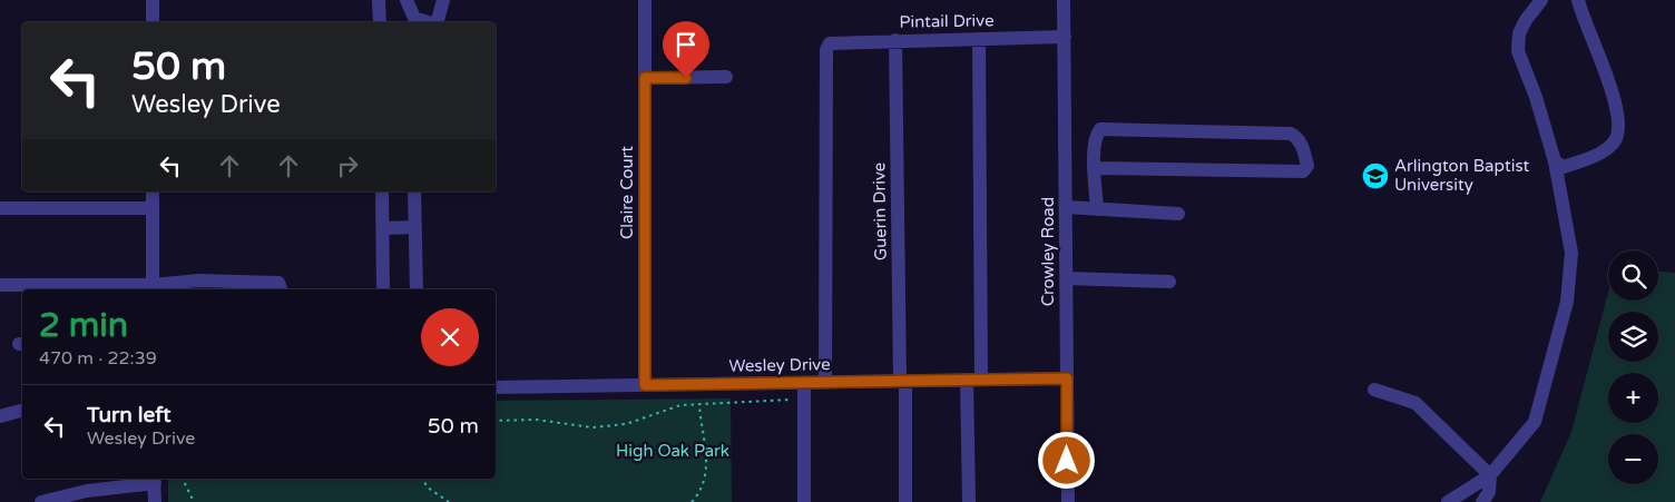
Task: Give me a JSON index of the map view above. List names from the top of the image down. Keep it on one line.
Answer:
{"streets":{"street":["Pintail Drive","Claire Court","Guerin Drive","Crowley Road","Wesley Drive"]},"crossings":[["Pintail Drive","Guerin Drive"],["Pintail Drive","Crowley Road"],["Pintail Drive","Wesley Drive"],["Claire Court","Wesley Drive"],["Guerin Drive","Wesley Drive"],["Crowley Road","Wesley Drive"]],"parks":["High Oak Park"],"places":{"school or university":["Arlington Baptist University"]},"page":{"turn":["50 m","Wesley Drive"],"map_buttons":["+","−"],"heading":["2 min","470 m · 22:39"],"list":[{"name":"Turn left","note":"Wesley Drive","value":"50 m"}]}}
